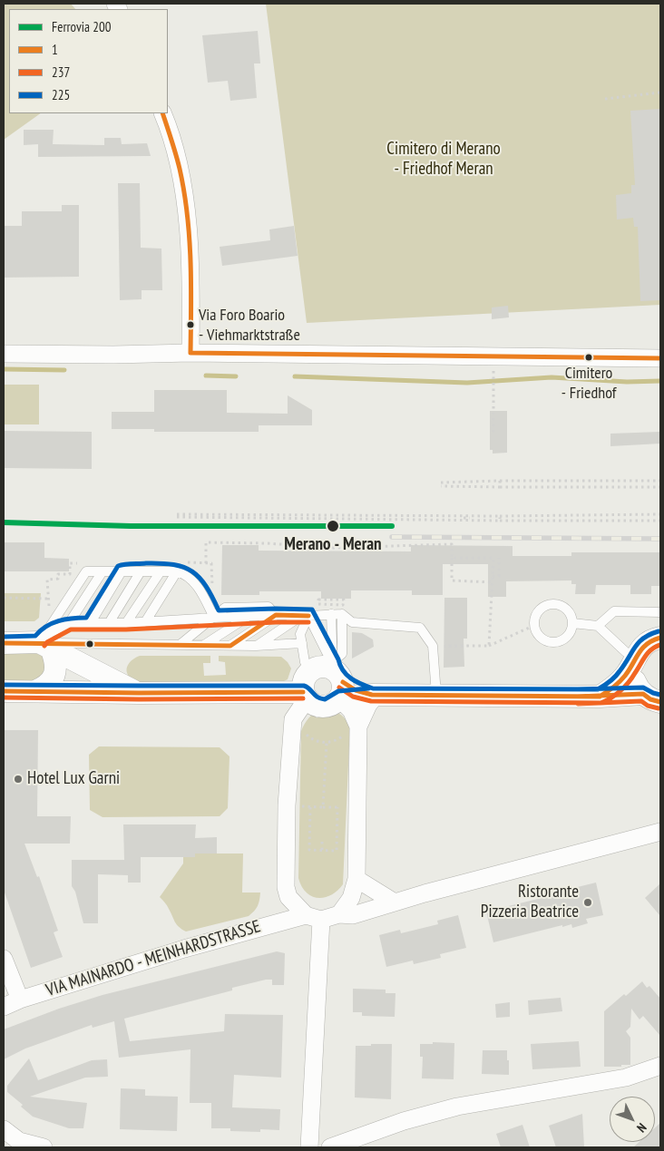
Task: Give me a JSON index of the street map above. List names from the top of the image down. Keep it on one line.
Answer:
{"streets":{"street":["VIA MAINARDO - MEINHARDSTRASSE"]},"parks":["Cimitero di Merano - Friedhof Meran"],"places":["Via Foro Boario - Viehmarktstraße","Cimitero - Friedhof","Merano - Meran","Hotel Lux Garni","Ristorante Pizzeria Beatrice"],"lines":["transit line 1","rail line 200","transit line 225","transit line 237"],"legend":["Ferrovia 200","1","237","225"],"north":"bottom right"}
